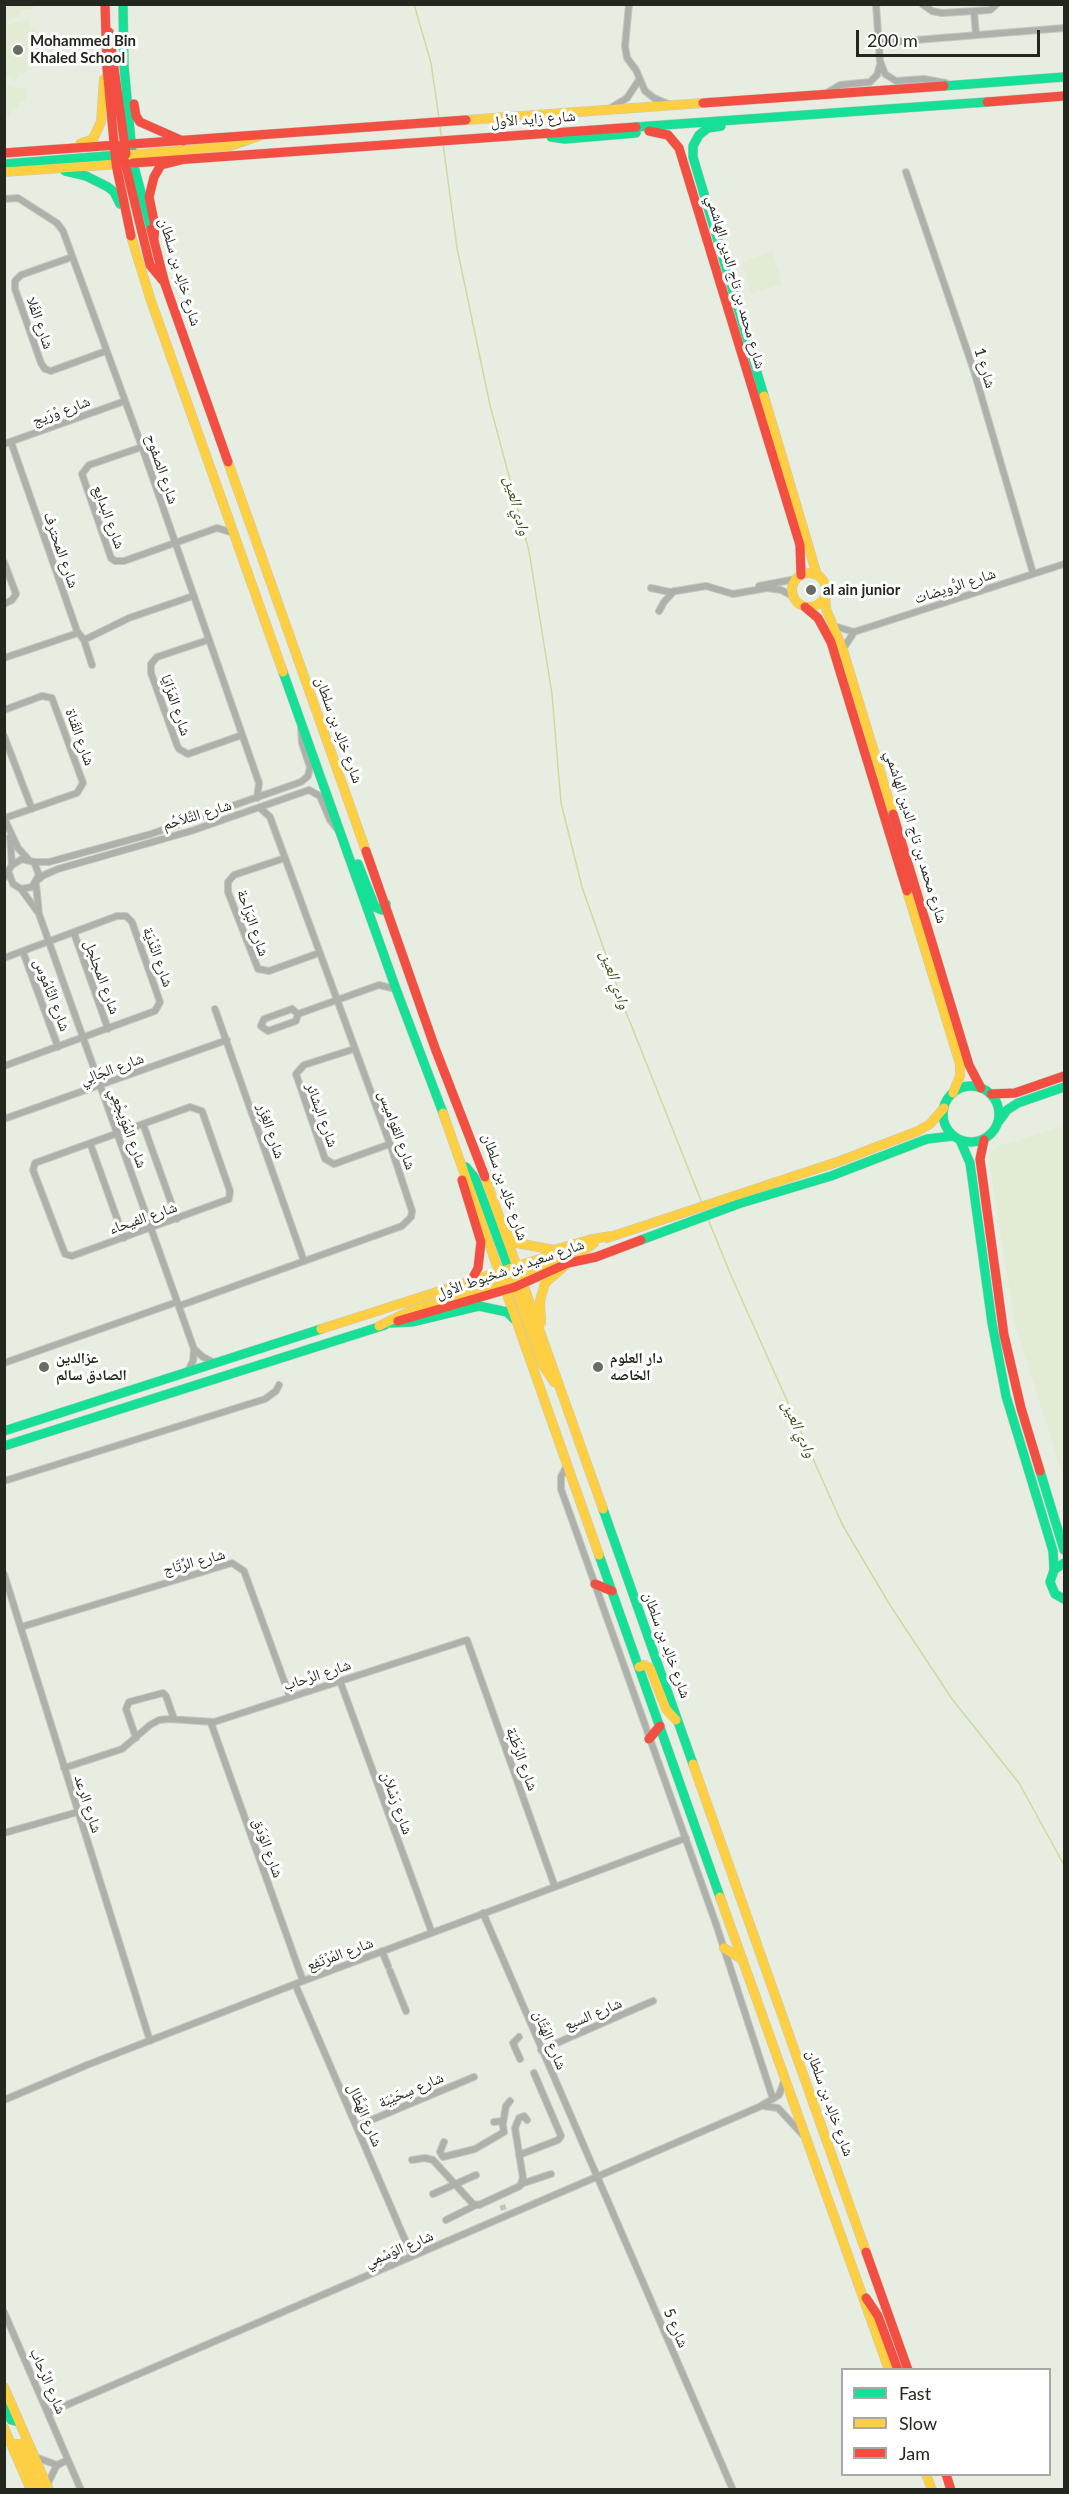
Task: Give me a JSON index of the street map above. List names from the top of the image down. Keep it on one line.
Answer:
{"streets":{"main road":["شارع زايد الأول","شارع خالِد بن سلطان","شارع محمد بن تاج الدين الهاشمي","شارع سعيد بن شخبوط الأول"],"street":["شارع الفَلا","شارع 1","شارع وْرَيج","شارع الصفوح","شارع البدايع","شارع المحترف","شارع الرُّويضات","شارع المَزَايَا","شارع القَناة","شارع التَّلاَحُم","شارع البَرَاحة","شارع النَّدْيَة","شارع المجلجل","شارع النَّامُوس","شارع الجَالِي","شارع البشائر","شارع المُوَيجْعِي","شارع القواميس","شارع الغِزَر","شارع الفيحاء","شارع الرِّتَاج","شارع الرِّحاب","شارع الرُطَبَة","شارع رَسْلاَن","شارع الرعد","شارع الوَدَق","شارع المُرْتَفِع","شارع السبع","شارع الهَتَّان","شارع سِحَيْبَة","شارع الهَطَّال","شارع الوَسْمِي","شارع 5"]},"crossings":[["شارع زايد الأول","شارع خالِد بن سلطان"],["شارع زايد الأول","شارع محمد بن تاج الدين الهاشمي"],["شارع خالِد بن سلطان","شارع التَّلاَحُم"],["شارع خالِد بن سلطان","شارع سعيد بن شخبوط الأول"],["شارع خالِد بن سلطان","شارع الوَسْمِي"],["شارع محمد بن تاج الدين الهاشمي","شارع سعيد بن شخبوط الأول"],["شارع الفَلا","شارع الصفوح"],["شارع 1","شارع الرُّويضات"],["شارع وْرَيج","شارع الصفوح"],["شارع وْرَيج","شارع المحترف"],["شارع الصفوح","شارع البدايع"],["شارع الصفوح","شارع المَزَايَا"],["شارع الصفوح","شارع التَّلاَحُم"],["شارع التَّلاَحُم","شارع المُوَيجْعِي"],["شارع التَّلاَحُم","شارع القواميس"],["شارع البَرَاحة","شارع القواميس"],["شارع النَّدْيَة","شارع المجلجل"],["شارع النَّدْيَة","شارع النَّامُوس"],["شارع النَّدْيَة","شارع المُوَيجْعِي"],["شارع الجَالِي","شارع المُوَيجْعِي"],["شارع الجَالِي","شارع الغِزَر"],["شارع البشائر","شارع القواميس"],["شارع المُوَيجْعِي","شارع القواميس"],["شارع المُوَيجْعِي","شارع الفيحاء"],["شارع القواميس","شارع الغِزَر"],["شارع الرِّتَاج","شارع الرِّحاب"],["شارع الرِّتَاج","شارع الرعد"],["شارع الرِّحاب","شارع الرُطَبَة"],["شارع الرِّحاب","شارع رَسْلاَن"],["شارع الرِّحاب","شارع الرعد"],["شارع الرِّحاب","شارع الوَدَق"],["شارع الرِّحاب","شارع الوَسْمِي"],["شارع الرُطَبَة","شارع المُرْتَفِع"],["شارع رَسْلاَن","شارع المُرْتَفِع"],["شارع الرعد","شارع المُرْتَفِع"],["شارع الوَدَق","شارع المُرْتَفِع"],["شارع المُرْتَفِع","شارع الهَتَّان"],["شارع المُرْتَفِع","شارع الهَطَّال"],["شارع السبع","شارع الهَتَّان"],["شارع الهَتَّان","شارع الوَسْمِي"],["شارع الهَتَّان","شارع 5"],["شارع سِحَيْبَة","شارع الهَطَّال"],["شارع الهَطَّال","شارع الوَسْمِي"],["شارع الوَسْمِي","شارع 5"]],"water":["وادي العين"],"places":["Mohammed Bin Khaled School","al ain junior","عزالدين الصادق سالم","دار العلوم الخاصه"],"legend":["Fast","Slow","Jam"],"scale_bar":"200 m"}
